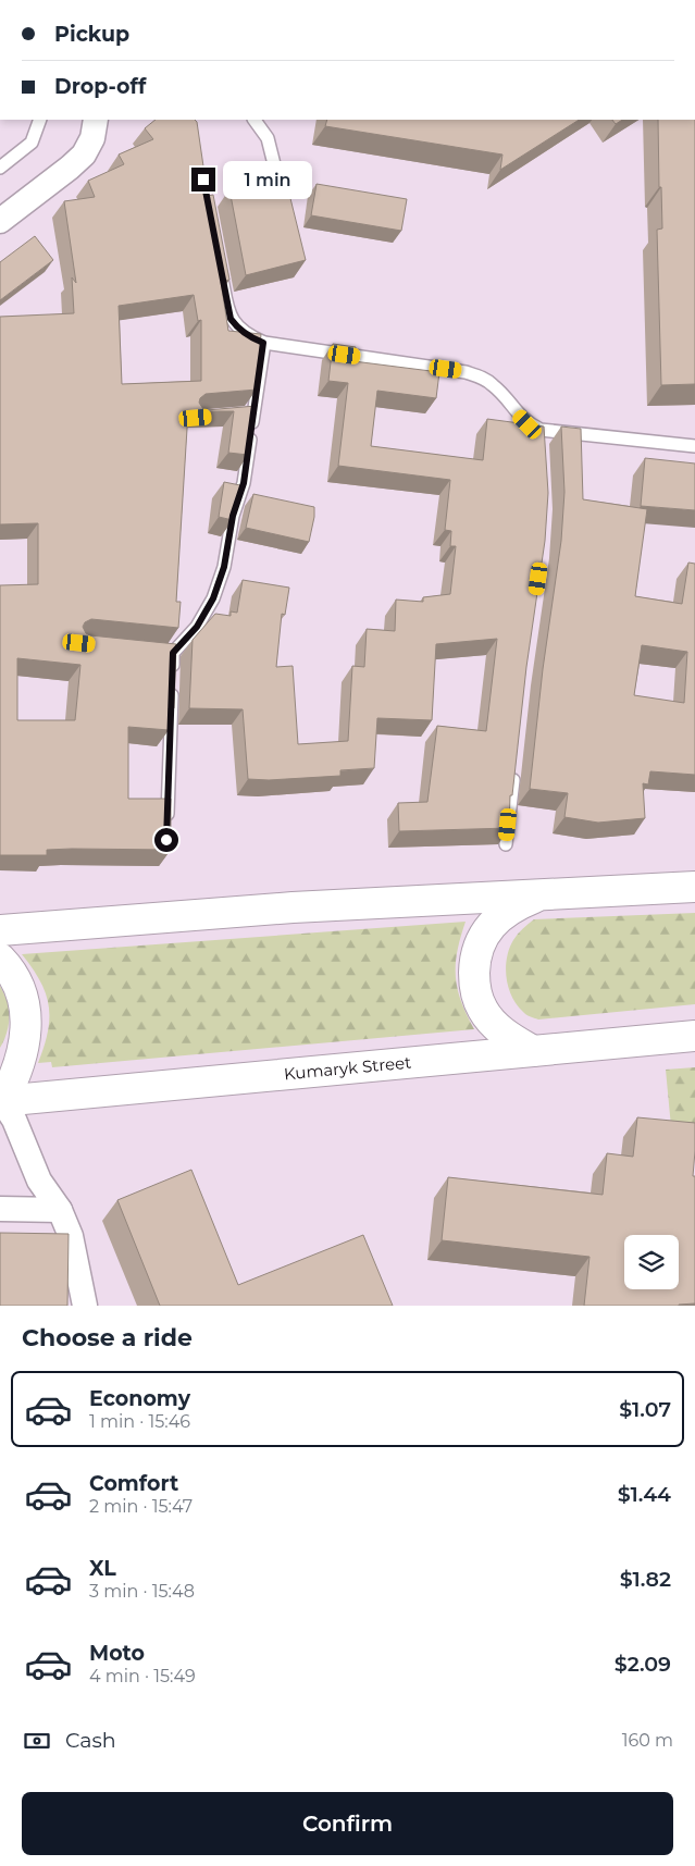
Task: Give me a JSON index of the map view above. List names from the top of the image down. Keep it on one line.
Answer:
{"streets":{"main road":["Kumaryk Street"]},"page":{"banner":["Pickup","Drop-off"],"bubble":"1 min","heading":"Choose a ride","list":[{"name":"Economy","note":"1 min · 15:46","value":"$1.07"},{"name":"Comfort","note":"2 min · 15:47","value":"$1.44"},{"name":"XL","note":"3 min · 15:48","value":"$1.82"},{"name":"Moto","note":"4 min · 15:49","value":"$2.09"}],"pay":["Cash","160 m"],"buttons":"Confirm"}}
